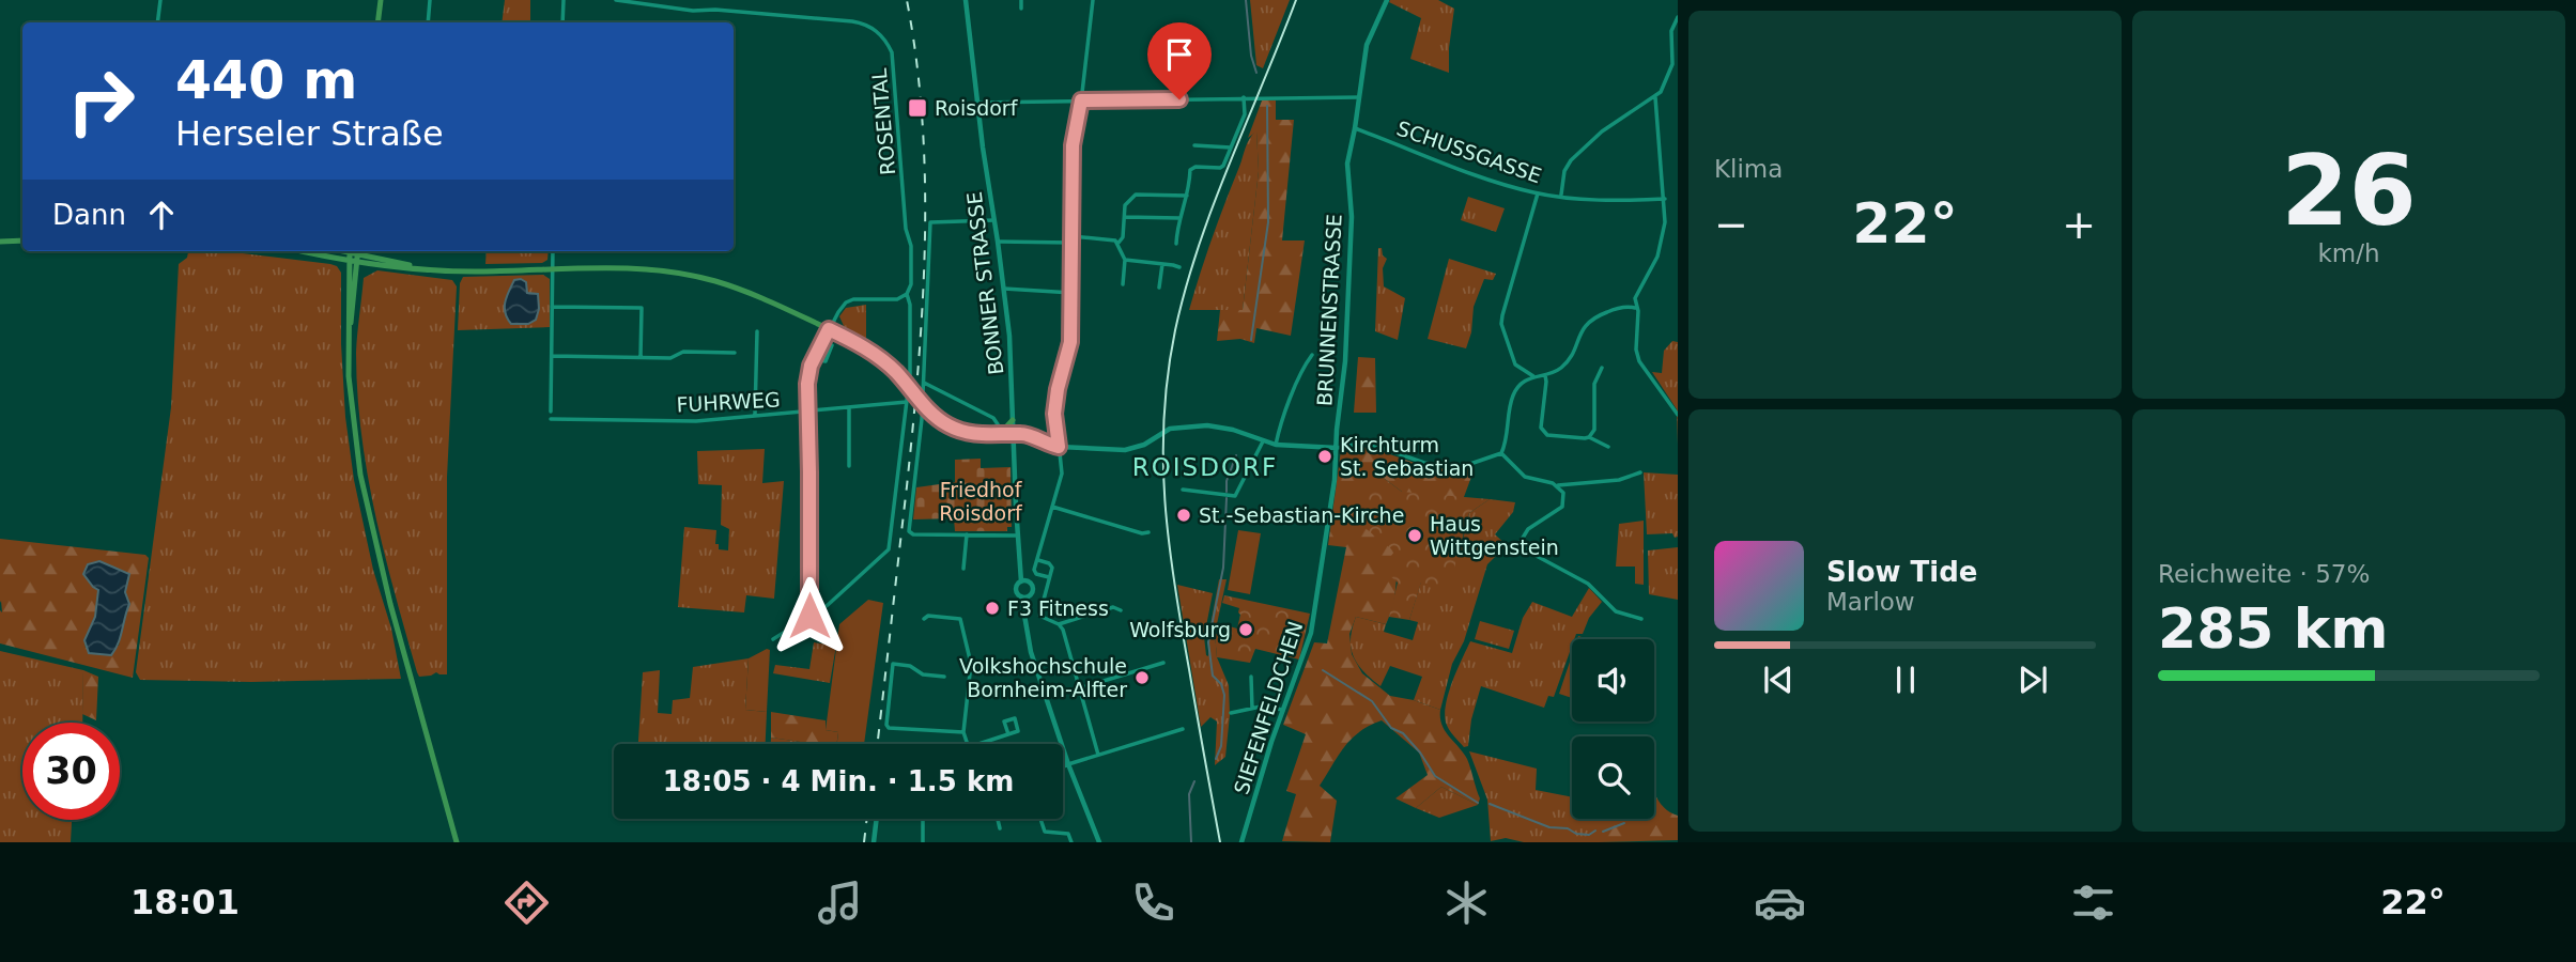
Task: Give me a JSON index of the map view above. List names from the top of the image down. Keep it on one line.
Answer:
{"streets":{"street":["ROSENTAL","SCHUSSGASSE","BONNER STRASSE","BRUNNENSTRASSE","FUHRWEG","SIEFENFELDCHEN"]},"crossings":[["ROSENTAL","FUHRWEG"],["SCHUSSGASSE","BRUNNENSTRASSE"],["BRUNNENSTRASSE","SIEFENFELDCHEN"]],"districts":["ROISDORF"],"parks":["Friedhof Roisdorf"],"places":{"transit":["Roisdorf"],"other":["Kirchturm St. Sebastian","St.-Sebastian-Kirche","Haus Wittgenstein","F3 Fitness","Wolfsburg","Volkshochschule Bornheim-Alfter"]},"page":{"tile":["Klima",["26","km/h"],["Reichweite · 57%","285 km"]],"turn":["440 m","Herseler Straße"],"then":"Dann","heat":["−","22°","+"],"song":["Slow Tide","Marlow"],"limit":"30","trip":"18:05 · 4 Min. · 1.5 km","tabs":["18:01","22°"]}}
